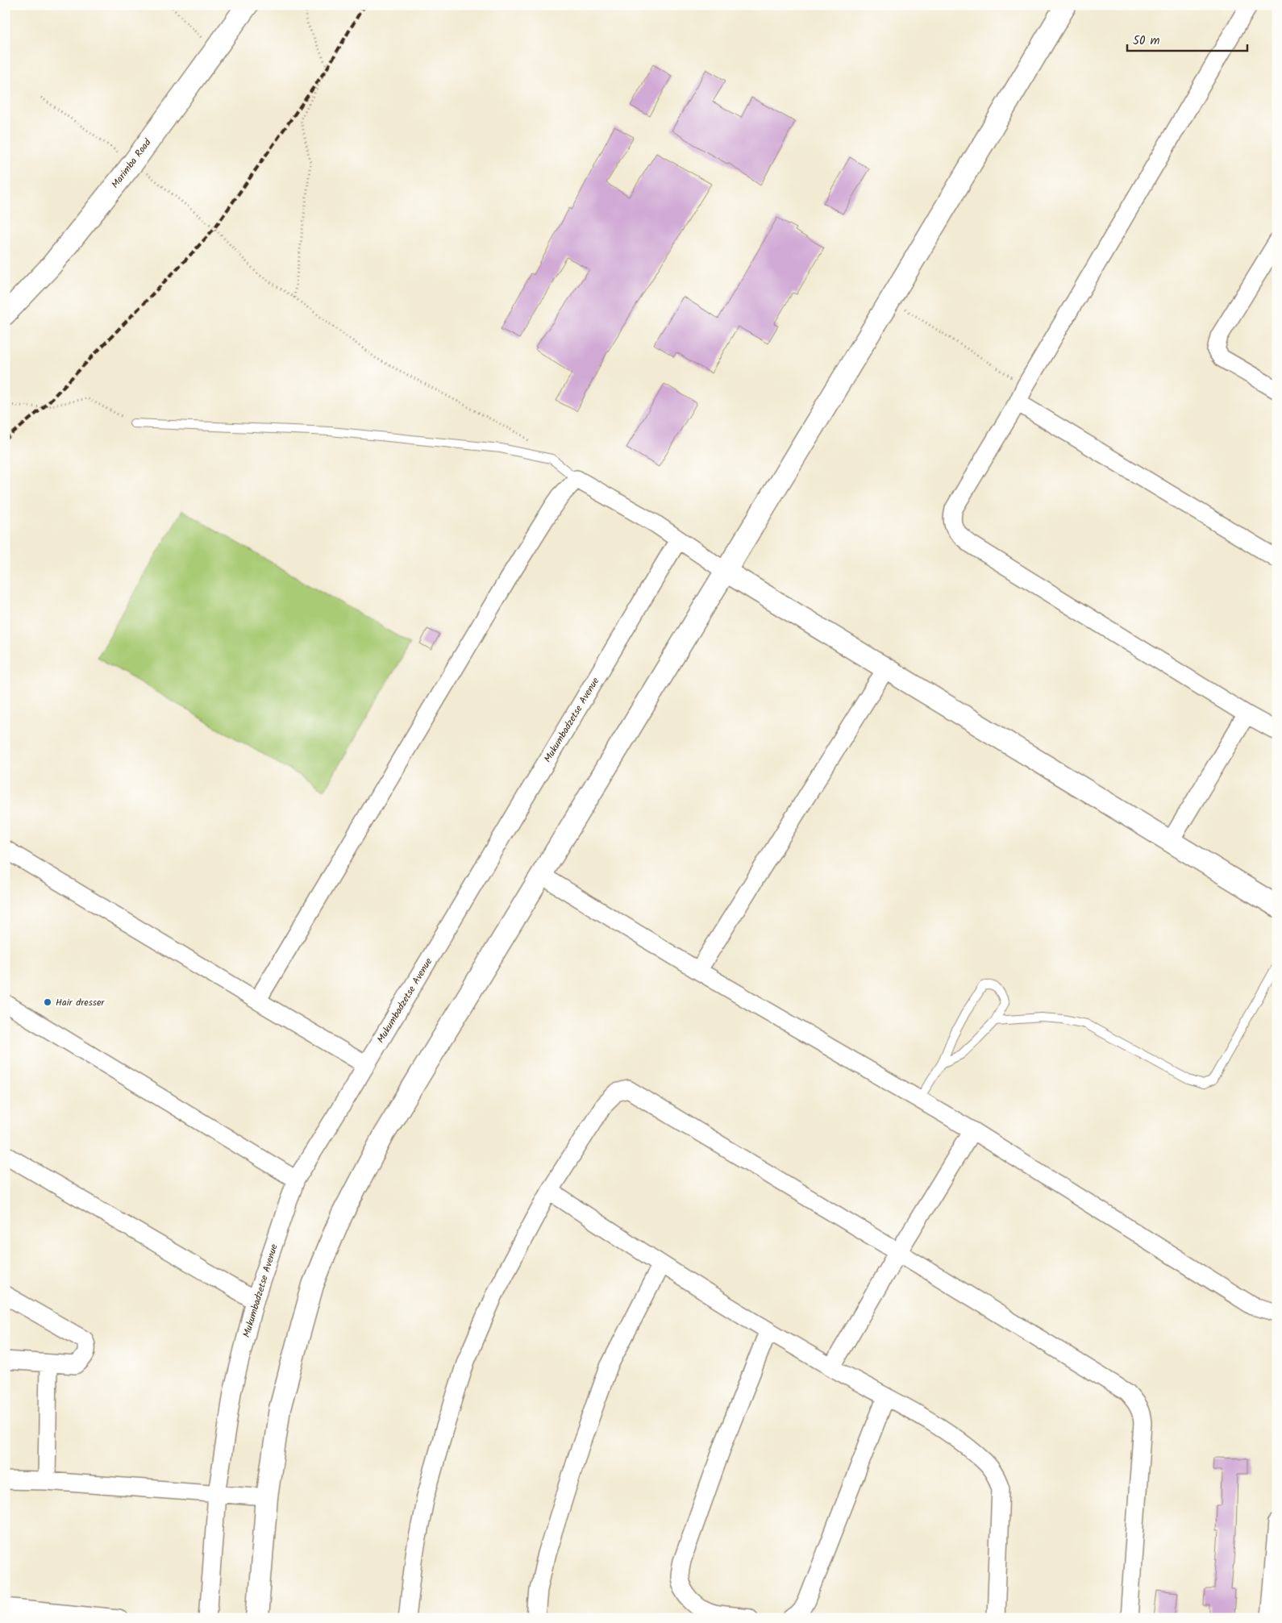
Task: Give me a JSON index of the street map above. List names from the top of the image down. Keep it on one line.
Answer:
{"streets":{"street":["Marimba Road","Mukumbadzetse Avenue"]},"places":["Hair dresser"],"scale_bar":"50 m"}
